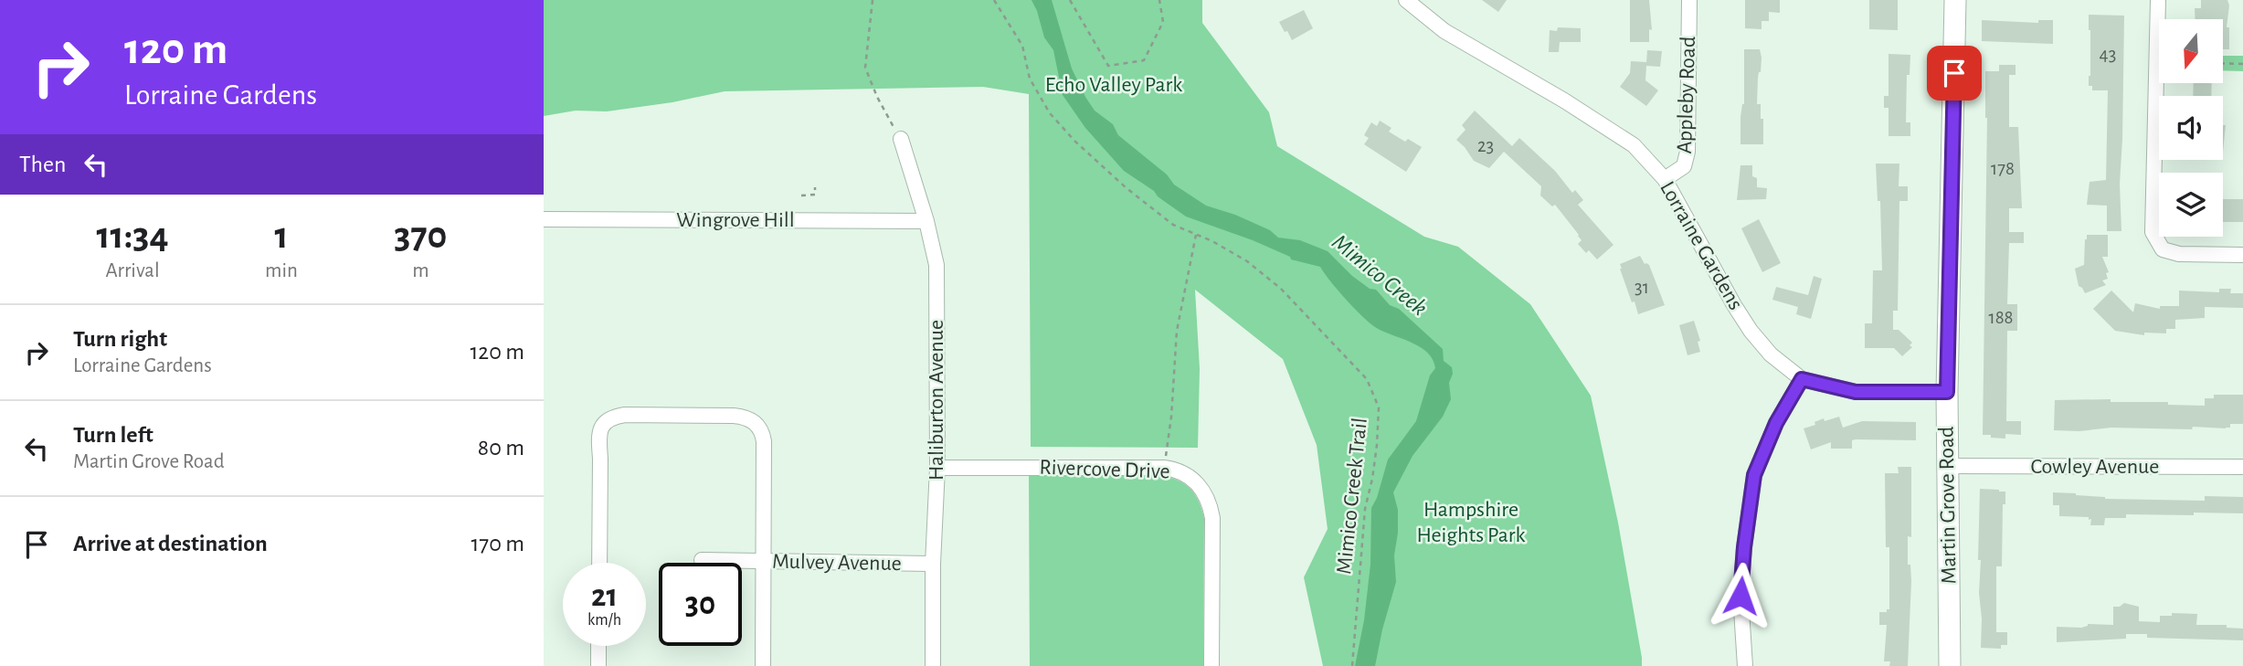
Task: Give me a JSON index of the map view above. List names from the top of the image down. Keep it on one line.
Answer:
{"streets":{"main road":["Martin Grove Road"],"street":["Appleby Road","Wingrove Hill","Lorraine Gardens","Haliburton Avenue","Cowley Avenue","Rivercove Drive","Mulvey Avenue"],"path":["Mimico Creek Trail"]},"crossings":[["Appleby Road","Lorraine Gardens"],["Wingrove Hill","Haliburton Avenue"],["Lorraine Gardens","Martin Grove Road"],["Haliburton Avenue","Rivercove Drive"],["Haliburton Avenue","Mulvey Avenue"],["Cowley Avenue","Martin Grove Road"]],"water":["Mimico Creek"],"parks":["Echo Valley Park","Hampshire Heights Park"],"house_numbers":["43","23","178","31","188"],"north":"bottom","page":{"turn":["120 m","Lorraine Gardens"],"then":"Then","eta":["11:34","Arrival","1","min","370","m"],"list":[{"name":"Turn right","note":"Lorraine Gardens","value":"120 m"},{"name":"Turn left","note":"Martin Grove Road","value":"80 m"},{"name":"Arrive at destination","value":"170 m"}],"speed":"21 km/h","limit":"30"}}
